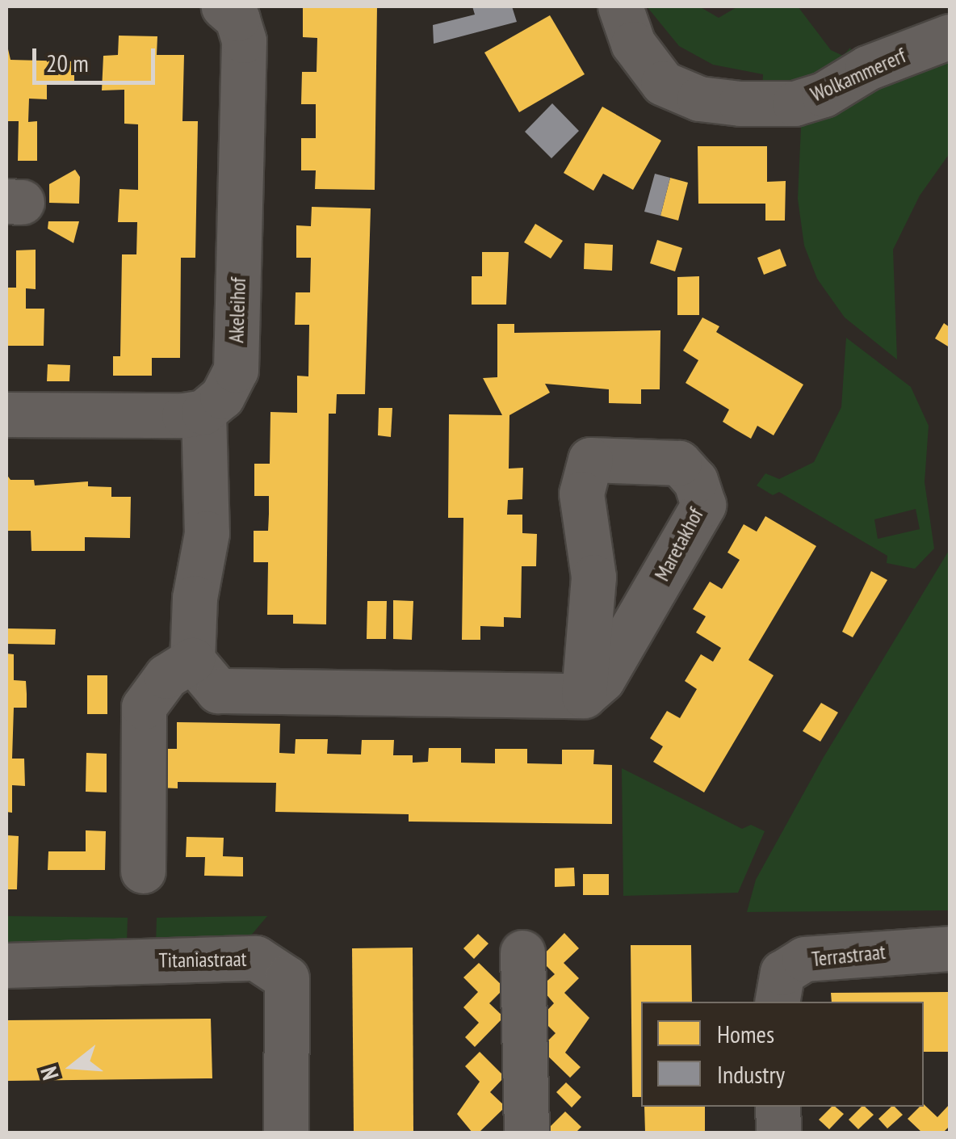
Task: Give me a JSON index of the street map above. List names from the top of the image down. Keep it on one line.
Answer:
{"streets":{"street":["Wolkammererf","Akeleihof","Maretakhof","Terrastraat","Titaniastraat"]},"legend":["Homes","Industry"],"scale_bar":"20 m","north":"left"}
